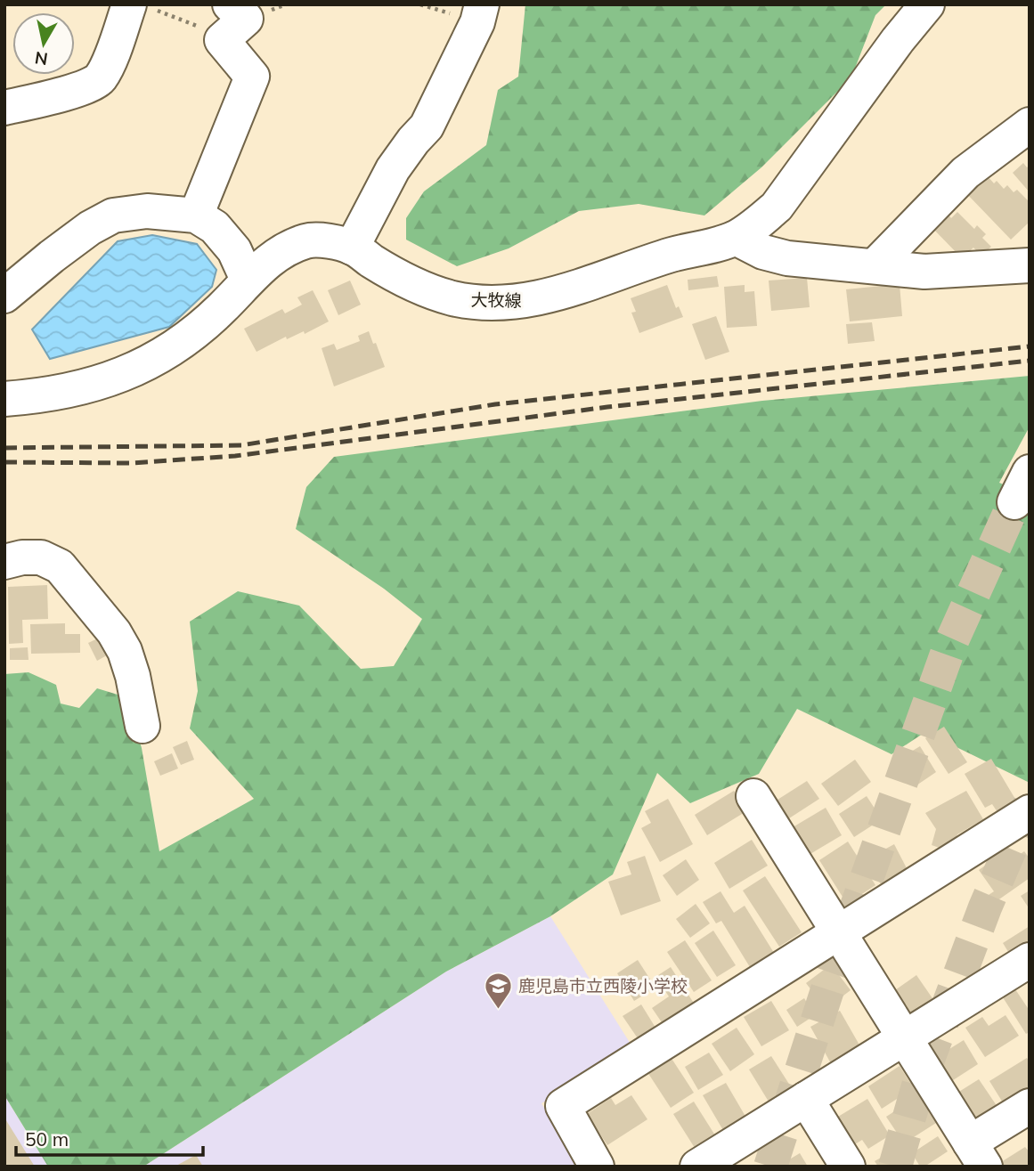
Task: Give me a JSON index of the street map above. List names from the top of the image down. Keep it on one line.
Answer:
{"streets":{"street":["大牧線"]},"places":{"school or university":["鹿児島市立西陵小学校"]},"scale_bar":"50 m","north":"bottom"}
